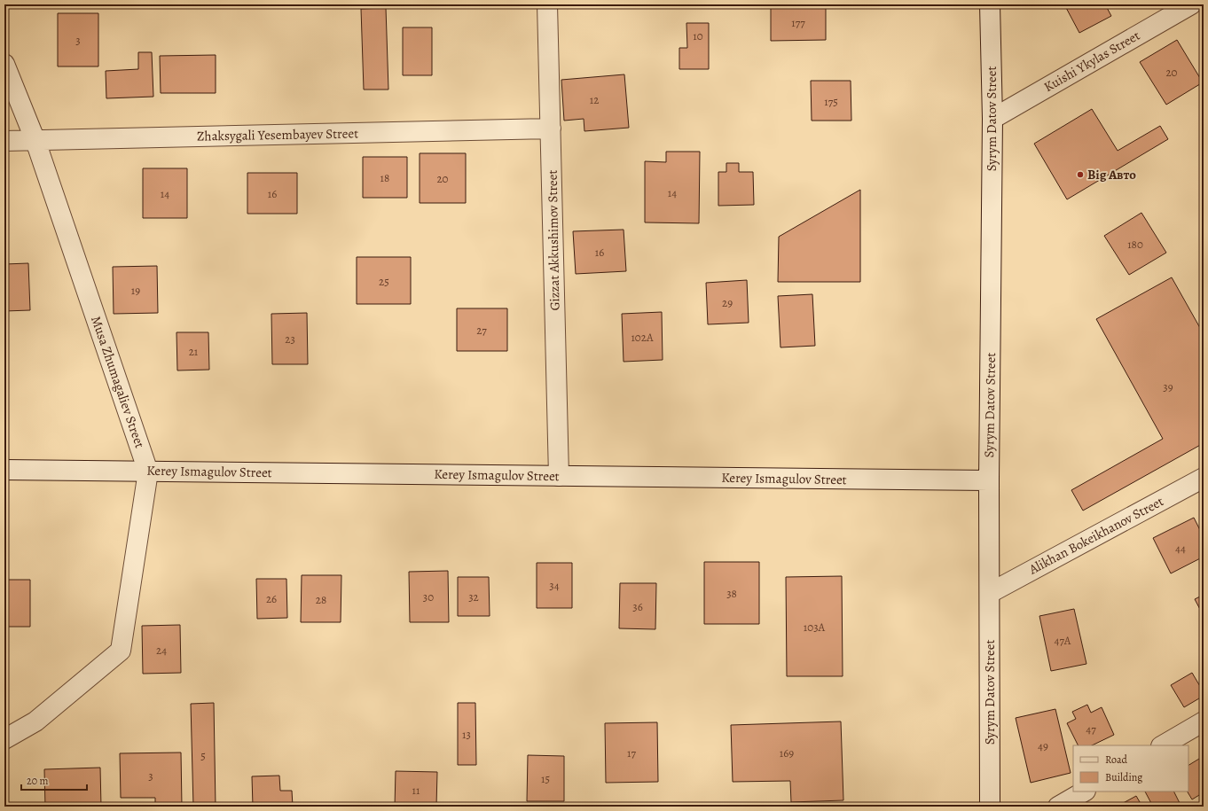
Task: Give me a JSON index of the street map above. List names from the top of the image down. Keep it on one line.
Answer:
{"streets":{"street":["Kuishi Ykylas Street","Syrym Datov Street","Zhaksygali Yesembayev Street","Gizzat Akkushimov Street","Musa Zhumagaliev Street","Kerey Ismagulov Street","Alikhan Bokeikhanov Street"]},"crossings":[["Kuishi Ykylas Street","Syrym Datov Street"],["Syrym Datov Street","Kerey Ismagulov Street"],["Syrym Datov Street","Alikhan Bokeikhanov Street"],["Zhaksygali Yesembayev Street","Gizzat Akkushimov Street"],["Zhaksygali Yesembayev Street","Musa Zhumagaliev Street"],["Gizzat Akkushimov Street","Kerey Ismagulov Street"],["Musa Zhumagaliev Street","Kerey Ismagulov Street"]],"places":["Big Авто"],"house_numbers":["177","10","3","20","12","175","18","20","14","14","16","180","16","25","19","29","27","102А","23","21","39","44","34","38","30","32","26","28","36","103А","47А","24","47","13","49","17","169","5","3","15","11"],"legend":["Road","Building"],"scale_bar":"20 m"}
